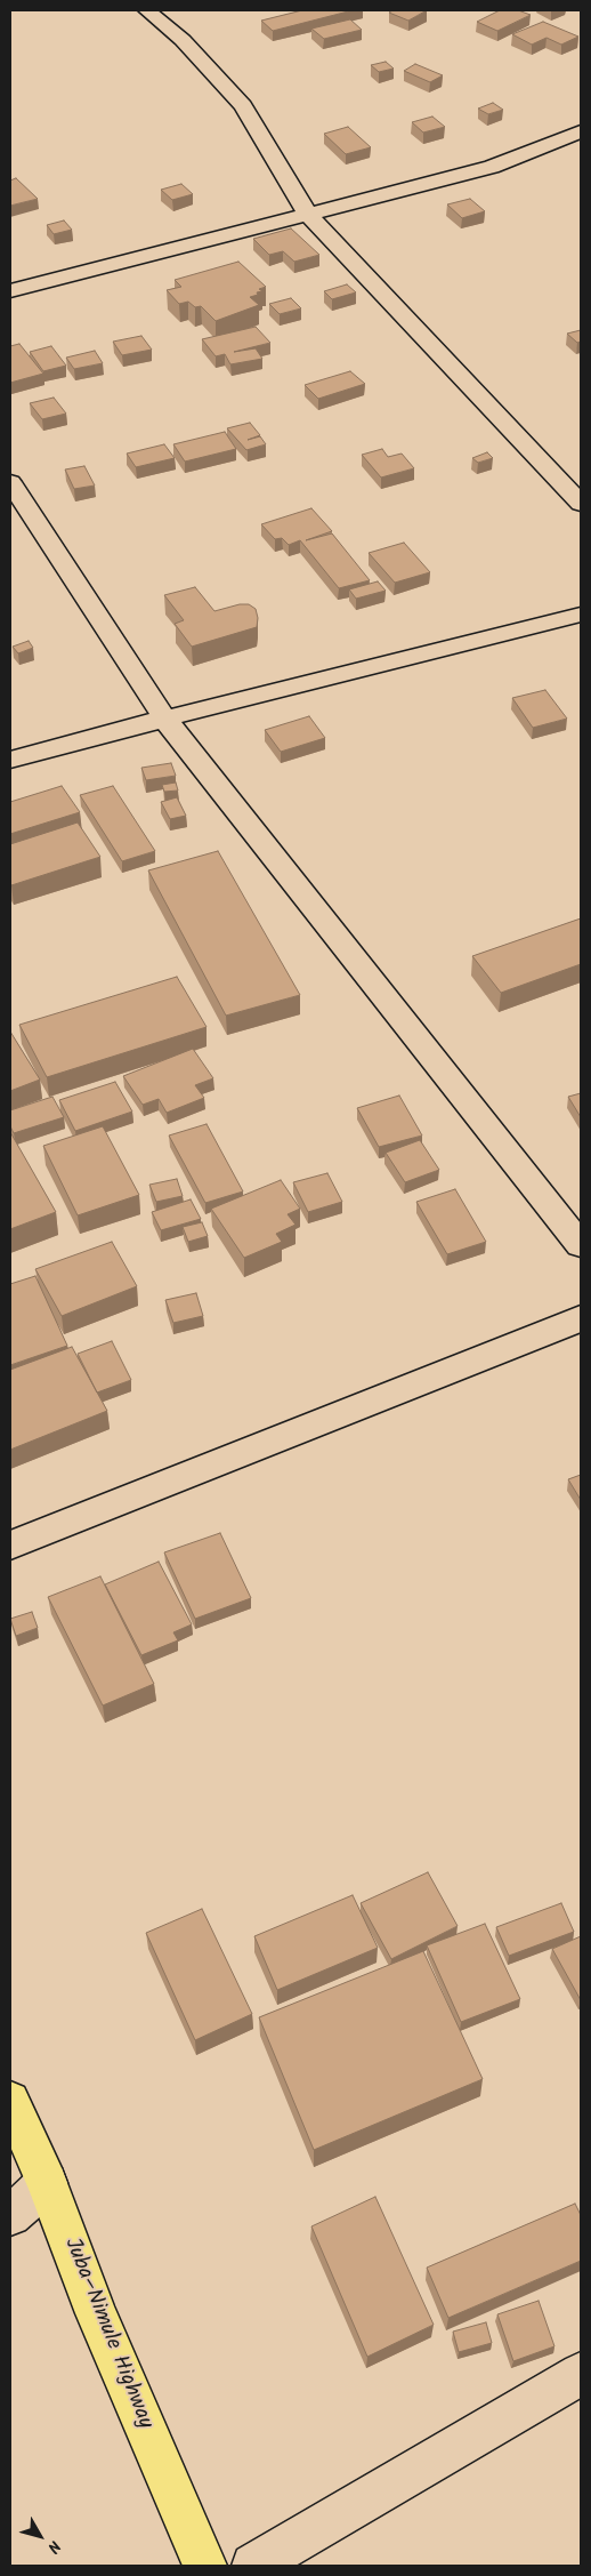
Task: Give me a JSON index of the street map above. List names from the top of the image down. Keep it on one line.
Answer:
{"streets":{"main road":["Juba–Nimule Highway"]},"north":"bottom right"}
